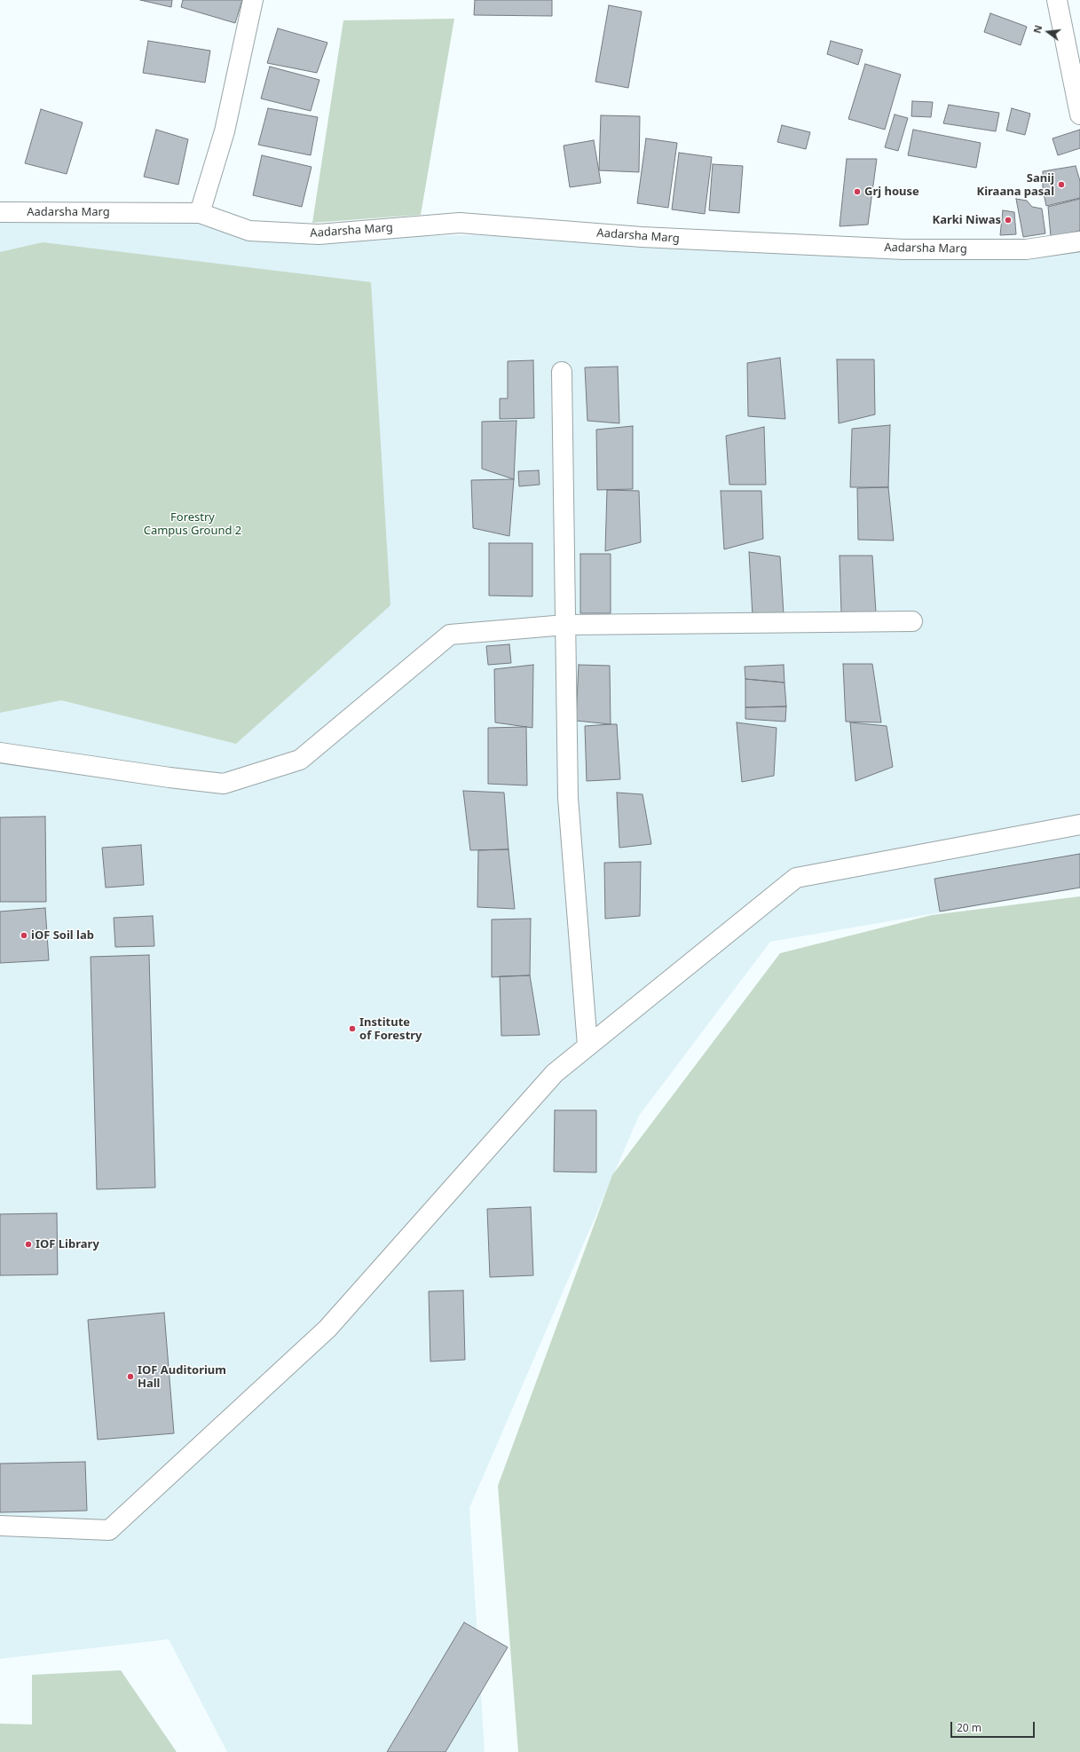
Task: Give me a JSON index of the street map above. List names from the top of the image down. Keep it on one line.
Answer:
{"streets":{"main road":["Aadarsha Marg"]},"parks":["Forestry Campus Ground 2"],"places":["Sanij Kiraana pasal","Grj house","Karki Niwas","iOF Soil lab","Institute of Forestry","IOF Library","IOF Auditorium Hall"],"scale_bar":"20 m","north":"left"}
